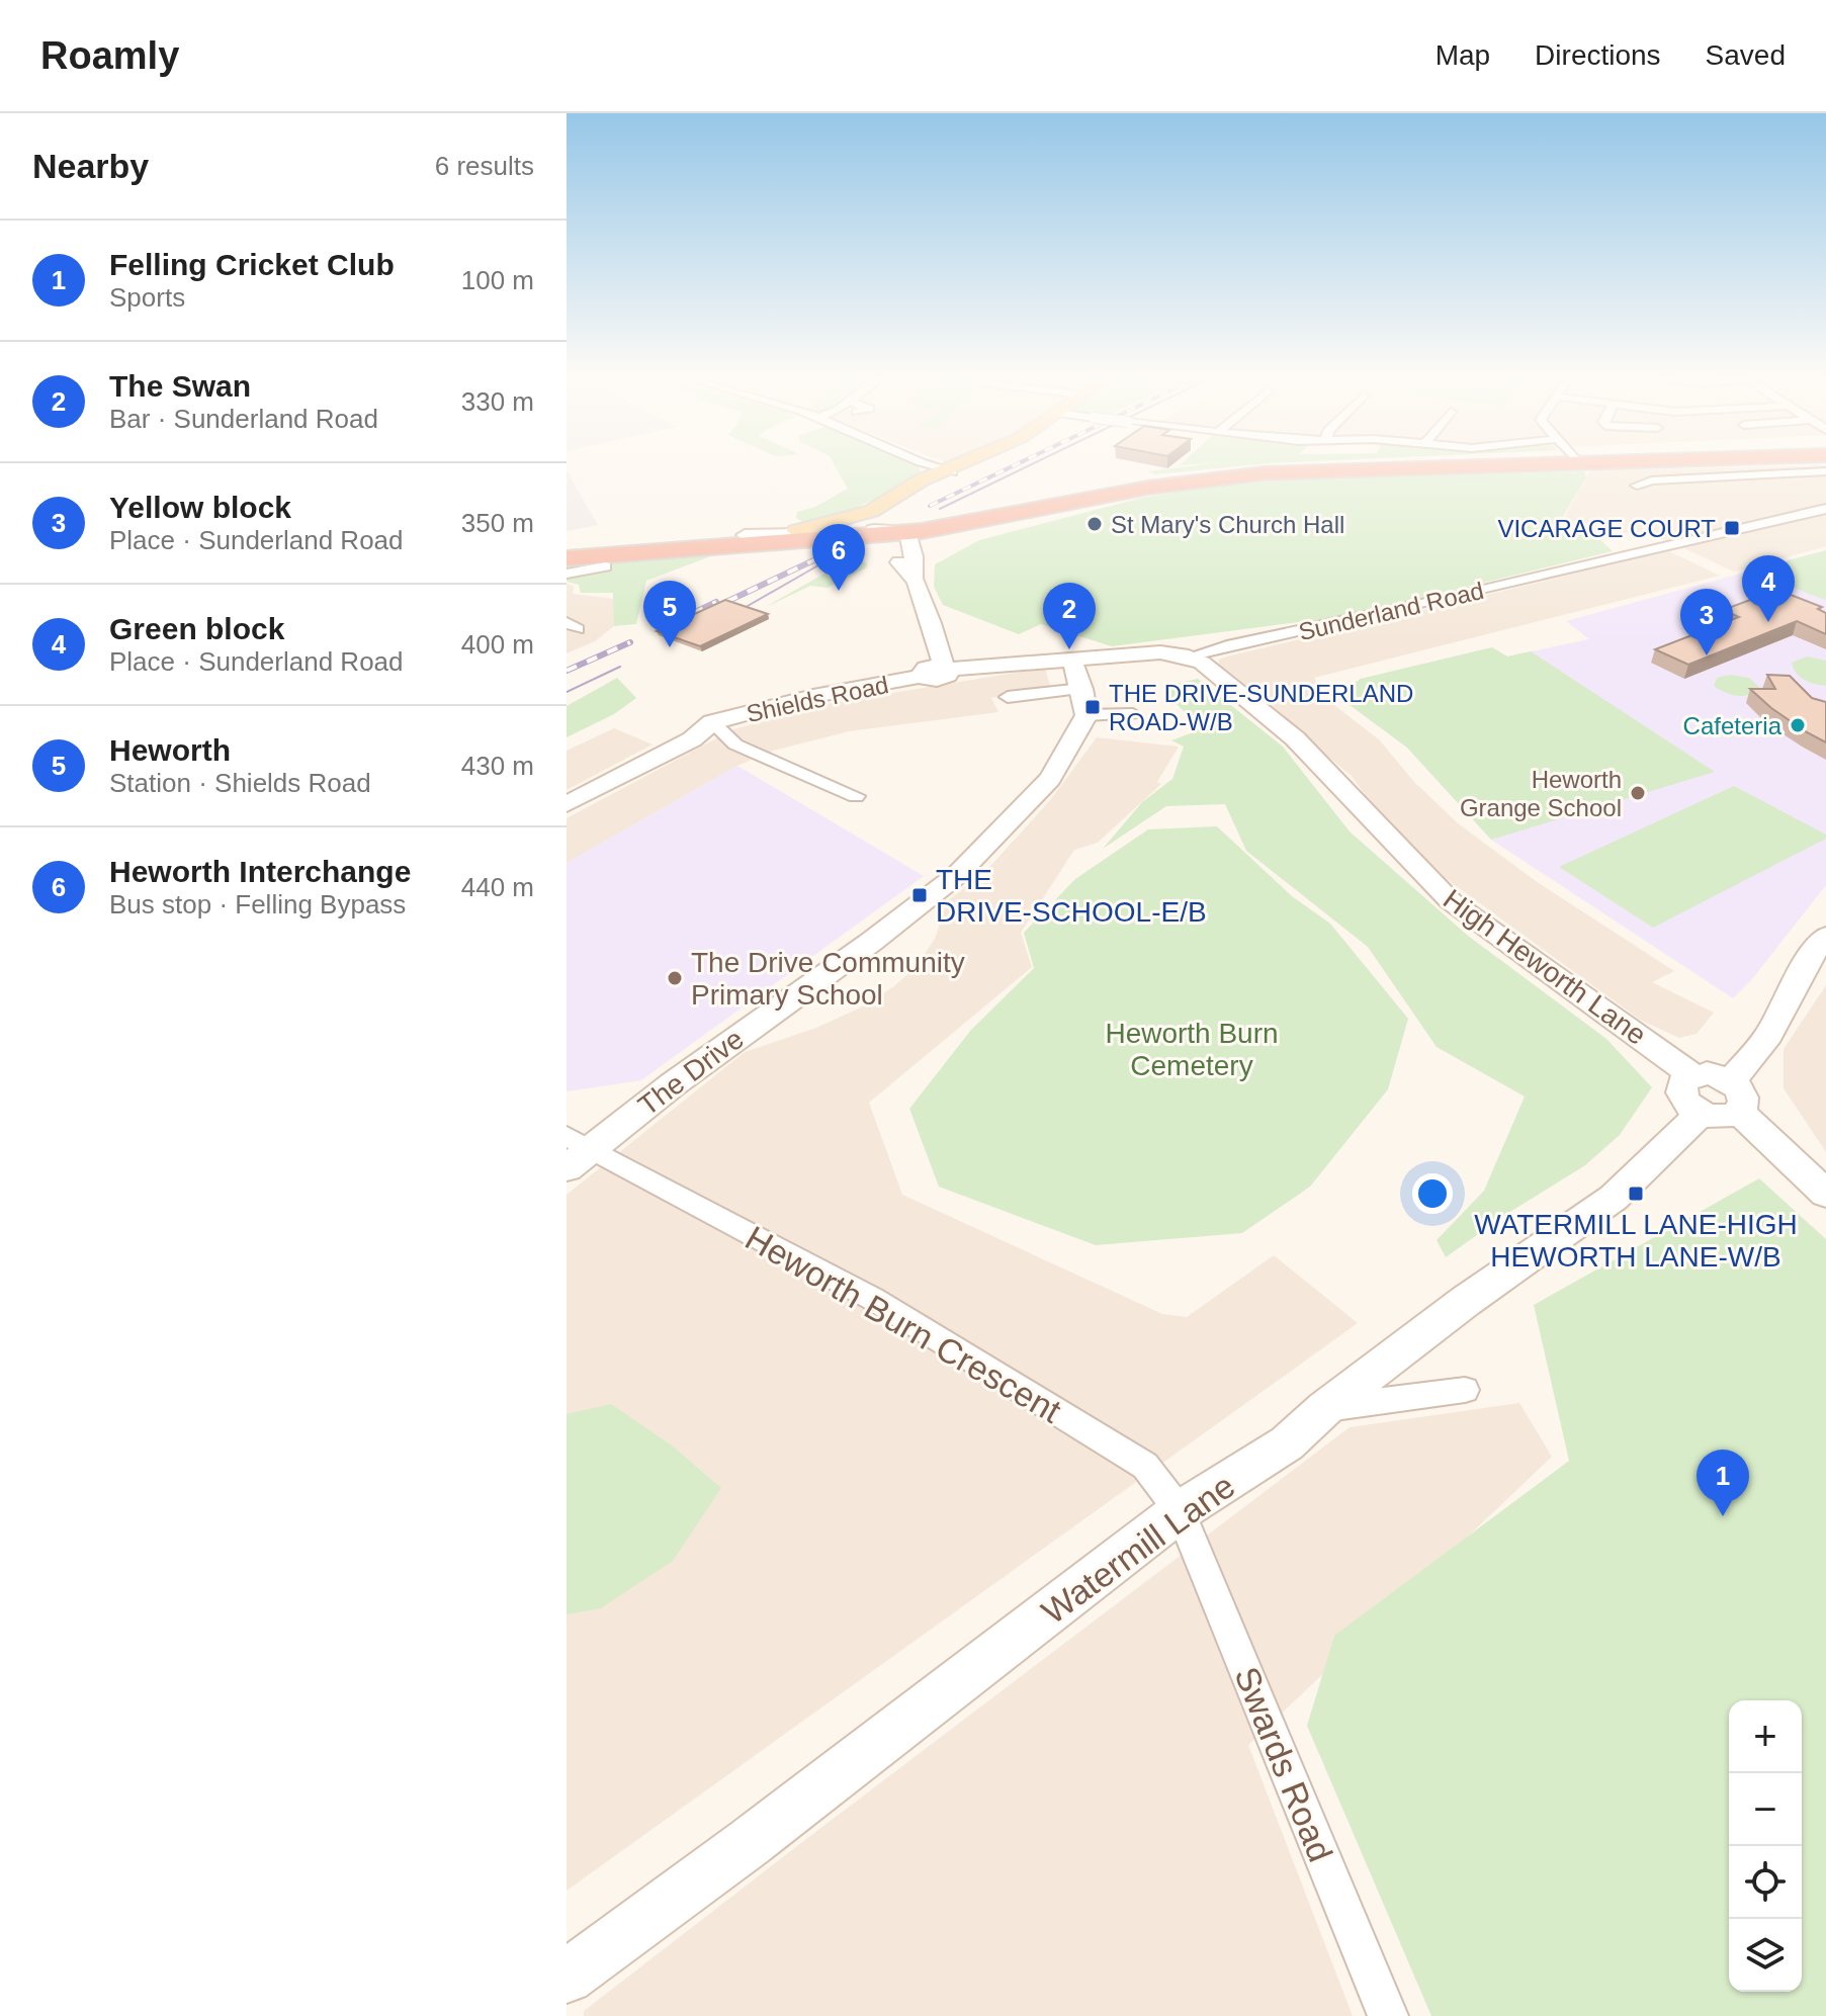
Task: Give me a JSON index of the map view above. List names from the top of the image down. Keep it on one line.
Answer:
{"streets":{"street":["Sunderland Road","Shields Road","High Heworth Lane","The Drive","Heworth Burn Crescent","Watermill Lane","Swards Road"]},"crossings":[["Sunderland Road","Shields Road"],["Sunderland Road","High Heworth Lane"],["High Heworth Lane","Watermill Lane"],["The Drive","Heworth Burn Crescent"],["Heworth Burn Crescent","Watermill Lane"],["Heworth Burn Crescent","Swards Road"],["Watermill Lane","Swards Road"]],"parks":["Heworth Burn Cemetery"],"places":{"other":["St Mary's Church Hall","Cafeteria","Heworth Grange School","The Drive Community Primary School"],"transit":["VICARAGE COURT","THE DRIVE-SUNDERLAND ROAD-W/B","THE DRIVE-SCHOOL-E/B","WATERMILL LANE-HIGH HEWORTH LANE-W/B"]},"page":{"header":"Roamly","nav":["Map","Directions","Saved"],"heading":["Nearby","6 results"],"list":[{"mark":"1","name":"Felling Cricket Club","note":"Sports","value":"100 m"},{"mark":"2","name":"The Swan","note":"Bar · Sunderland Road","value":"330 m"},{"mark":"3","name":"Yellow block","note":"Place · Sunderland Road","value":"350 m"},{"mark":"4","name":"Green block","note":"Place · Sunderland Road","value":"400 m"},{"mark":"5","name":"Heworth","note":"Station · Shields Road","value":"430 m"},{"mark":"6","name":"Heworth Interchange","note":"Bus stop · Felling Bypass","value":"440 m"}],"pins":["6","4","5","2","3","1"],"map_buttons":["+","−"]}}
